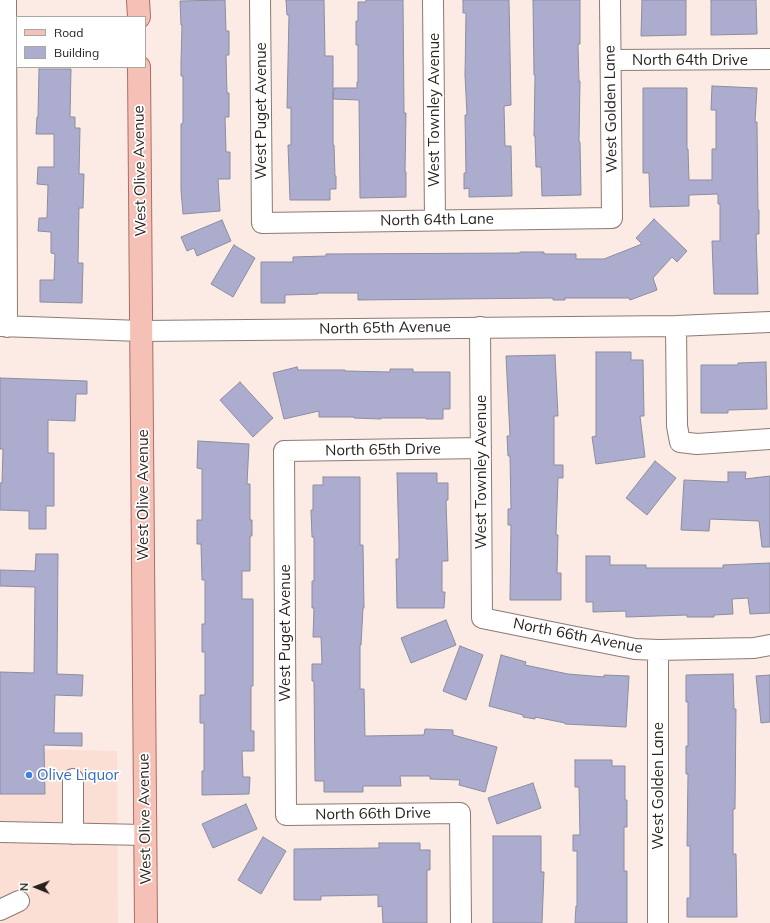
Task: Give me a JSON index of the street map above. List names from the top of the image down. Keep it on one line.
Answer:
{"streets":{"main road":["West Olive Avenue"],"street":["North 64th Drive","West Golden Lane","West Townley Avenue","West Puget Avenue","North 64th Lane","North 65th Avenue","North 65th Drive","North 66th Avenue","North 66th Drive"]},"crossings":[["North 64th Drive","West Golden Lane"],["West Golden Lane","North 64th Lane"],["West Golden Lane","North 66th Avenue"],["West Townley Avenue","North 64th Lane"],["West Townley Avenue","North 65th Avenue"],["West Townley Avenue","North 65th Drive"],["West Townley Avenue","North 66th Avenue"],["West Puget Avenue","North 64th Lane"],["West Puget Avenue","North 65th Drive"],["West Puget Avenue","North 66th Drive"],["West Olive Avenue","North 65th Avenue"]],"places":["Olive Liquor"],"legend":["Road","Building"],"north":"left"}
